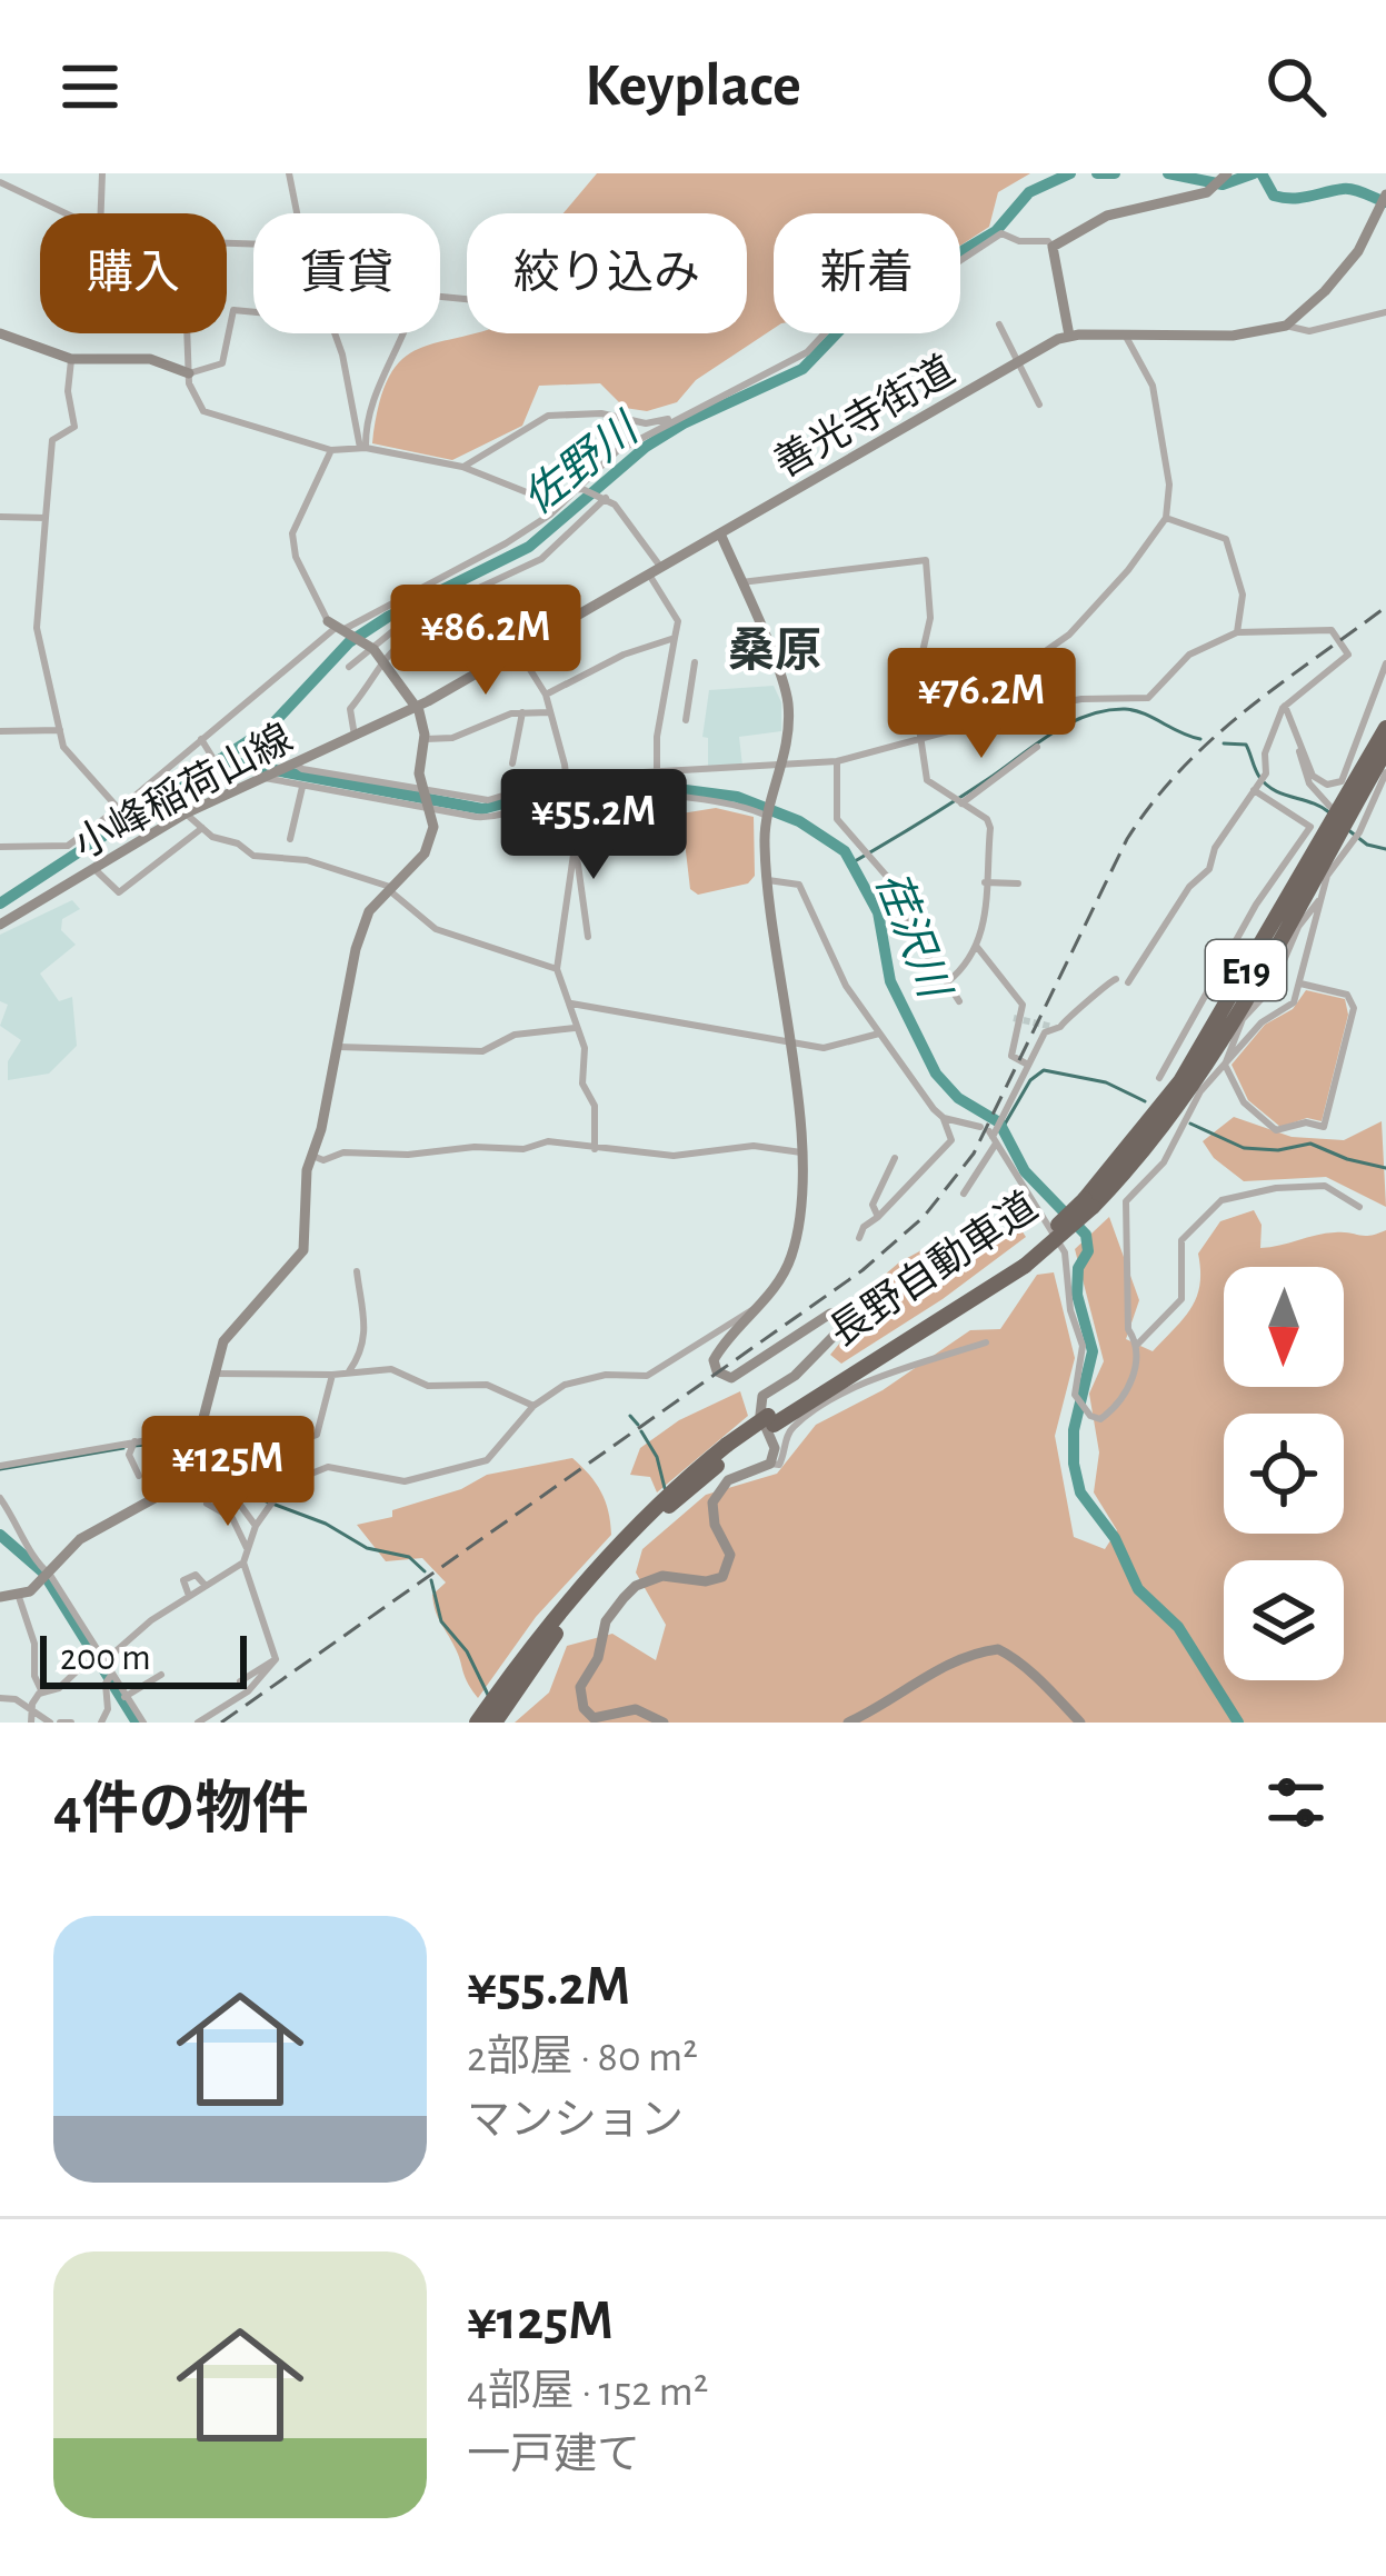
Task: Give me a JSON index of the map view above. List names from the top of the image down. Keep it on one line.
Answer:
{"streets":{"highway":["E19","長野自動車道"],"main road":["善光寺街道","小峰稲荷山線"]},"crossings":[["善光寺街道","小峰稲荷山線"]],"districts":["桑原"],"water":["佐野川","荏沢川"],"scale_bar":"200 m","north":"bottom","page":{"header":"Keyplace","chip":["購入","賃貸","絞り込み","新着"],"price":["¥86.2M","¥76.2M","¥55.2M","¥125M"],"scale":"200 m","heading":"4件の物件","list":[{"name":"¥55.2M","note":"2部屋 · 80 m² · マンション"},{"name":"¥125M","note":"4部屋 · 152 m² · 一戸建て"}]}}
